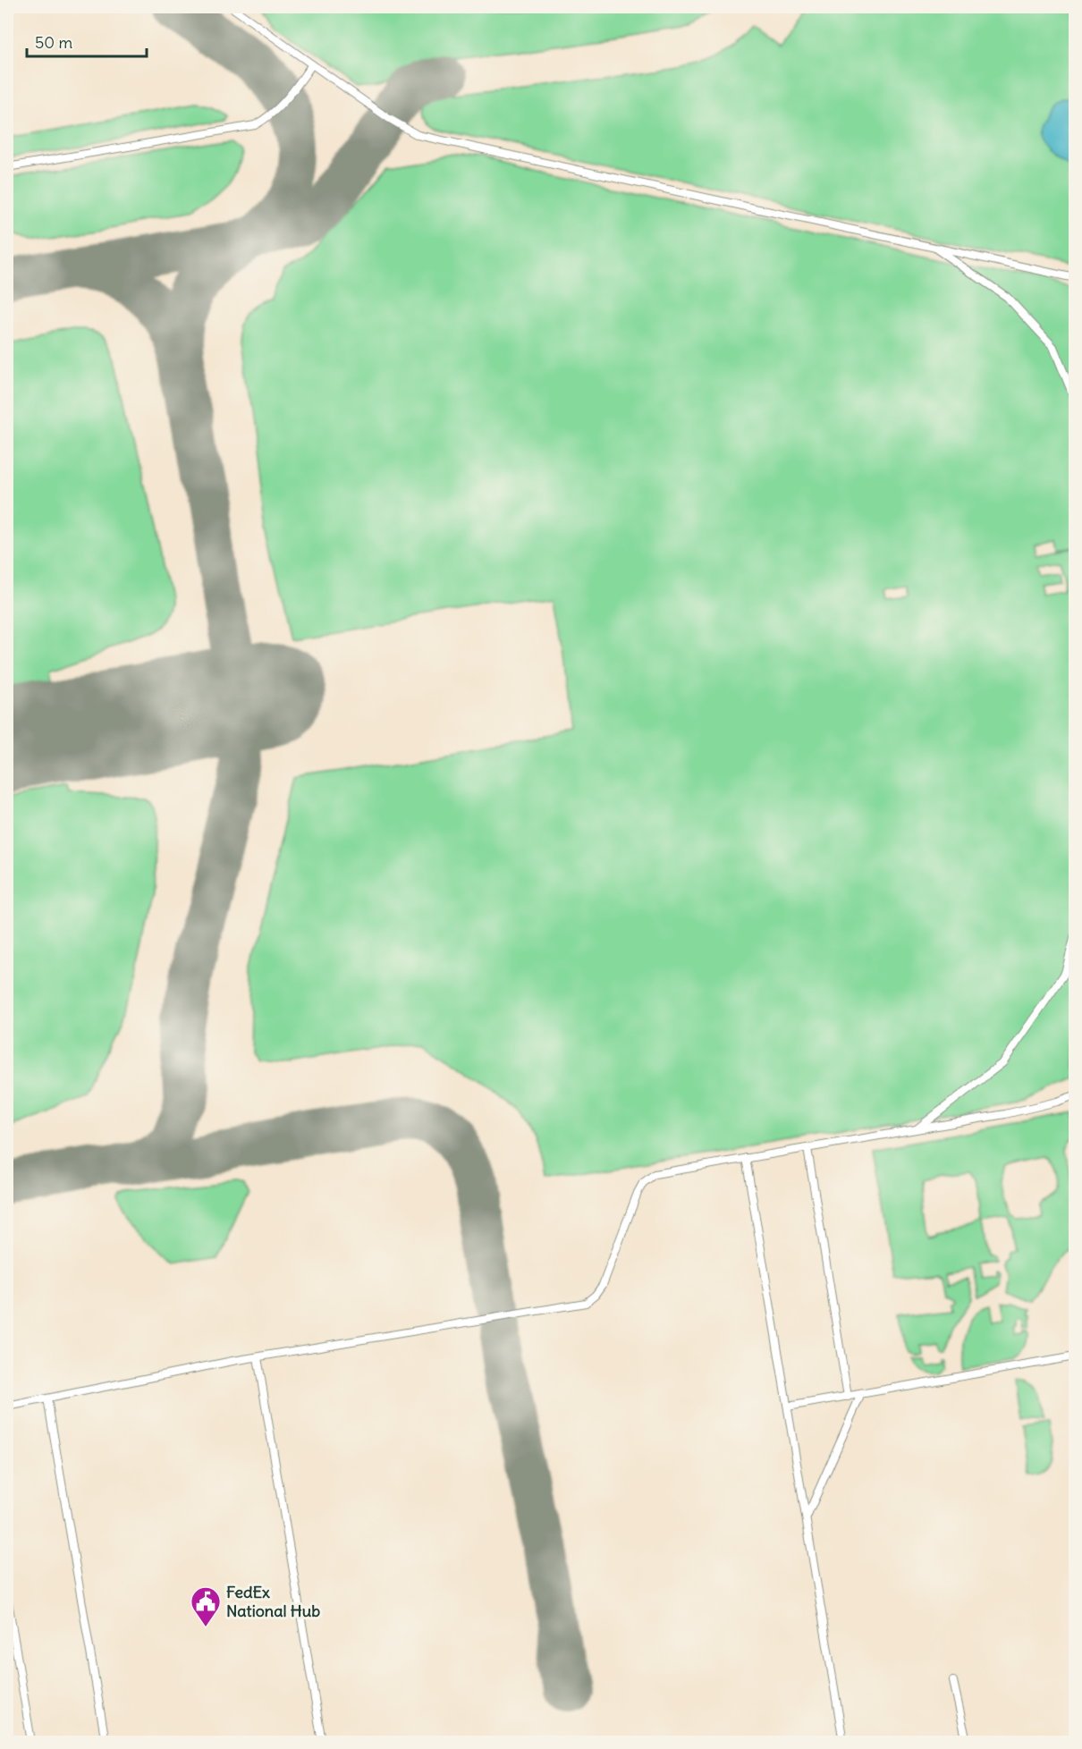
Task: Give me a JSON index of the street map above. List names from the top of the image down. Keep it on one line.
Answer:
{"places":{"public building":["FedEx National Hub"]},"scale_bar":"50 m"}
